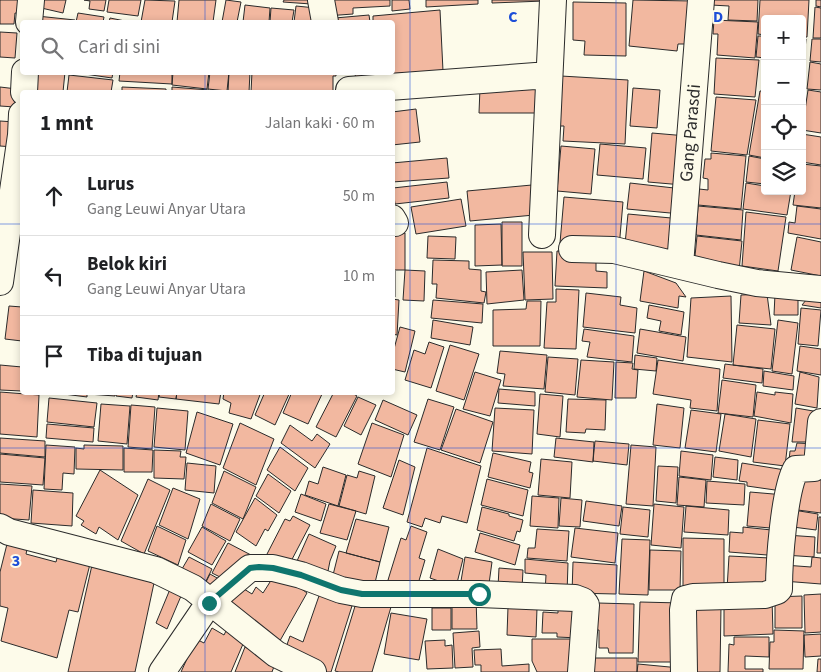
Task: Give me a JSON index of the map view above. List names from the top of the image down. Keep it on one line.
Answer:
{"streets":{"street":["Gang Parasdi"]},"page":{"map_buttons":["+","−"],"search":"Cari di sini","heading":["1 mnt","Jalan kaki · 60 m"],"list":[["Lurus","Gang Leuwi Anyar Utara","50 m"],["Belok kiri","Gang Leuwi Anyar Utara","10 m"],"Tiba di tujuan"]},"grid":{"columns":["C","D"],"rows":["3"]}}
